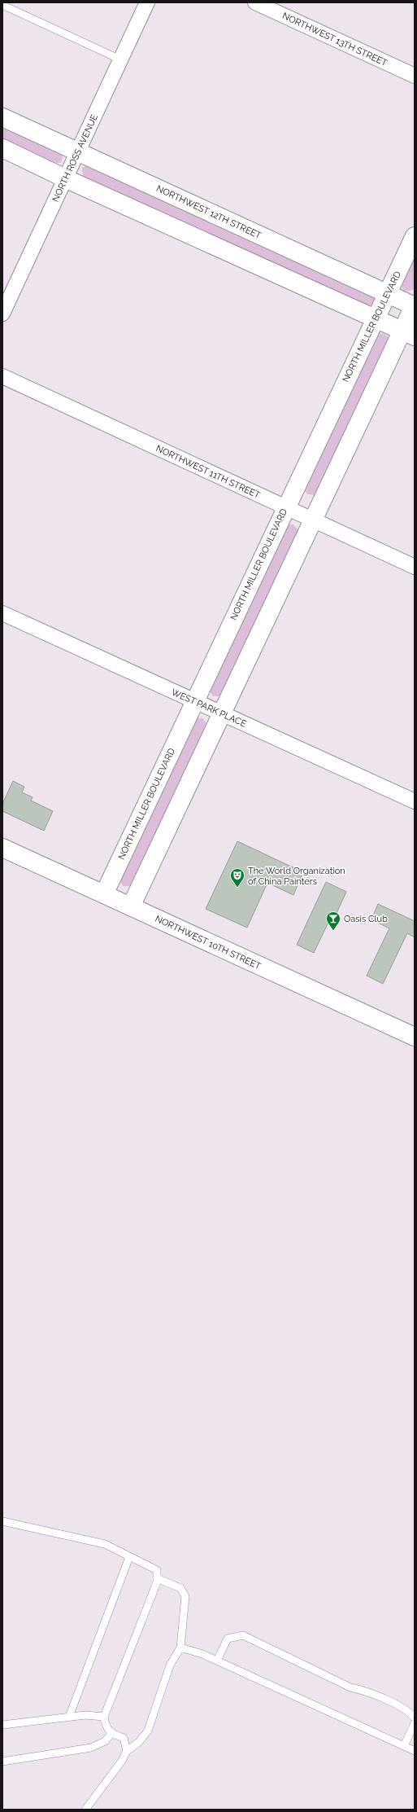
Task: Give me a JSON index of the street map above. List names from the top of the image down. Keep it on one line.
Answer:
{"streets":{"street":["NORTHWEST 13TH STREET","NORTH ROSS AVENUE","NORTHWEST 12TH STREET","NORTH MILLER BOULEVARD","NORTHWEST 11TH STREET","WEST PARK PLACE","NORTHWEST 10TH STREET"]},"crossings":[["NORTH ROSS AVENUE","NORTHWEST 12TH STREET"],["NORTHWEST 12TH STREET","NORTH MILLER BOULEVARD"],["NORTH MILLER BOULEVARD","NORTHWEST 11TH STREET"],["NORTH MILLER BOULEVARD","WEST PARK PLACE"],["NORTH MILLER BOULEVARD","NORTHWEST 10TH STREET"]],"places":{"theatre":["The World Organization of China Painters"],"bar":["Oasis Club"]}}
